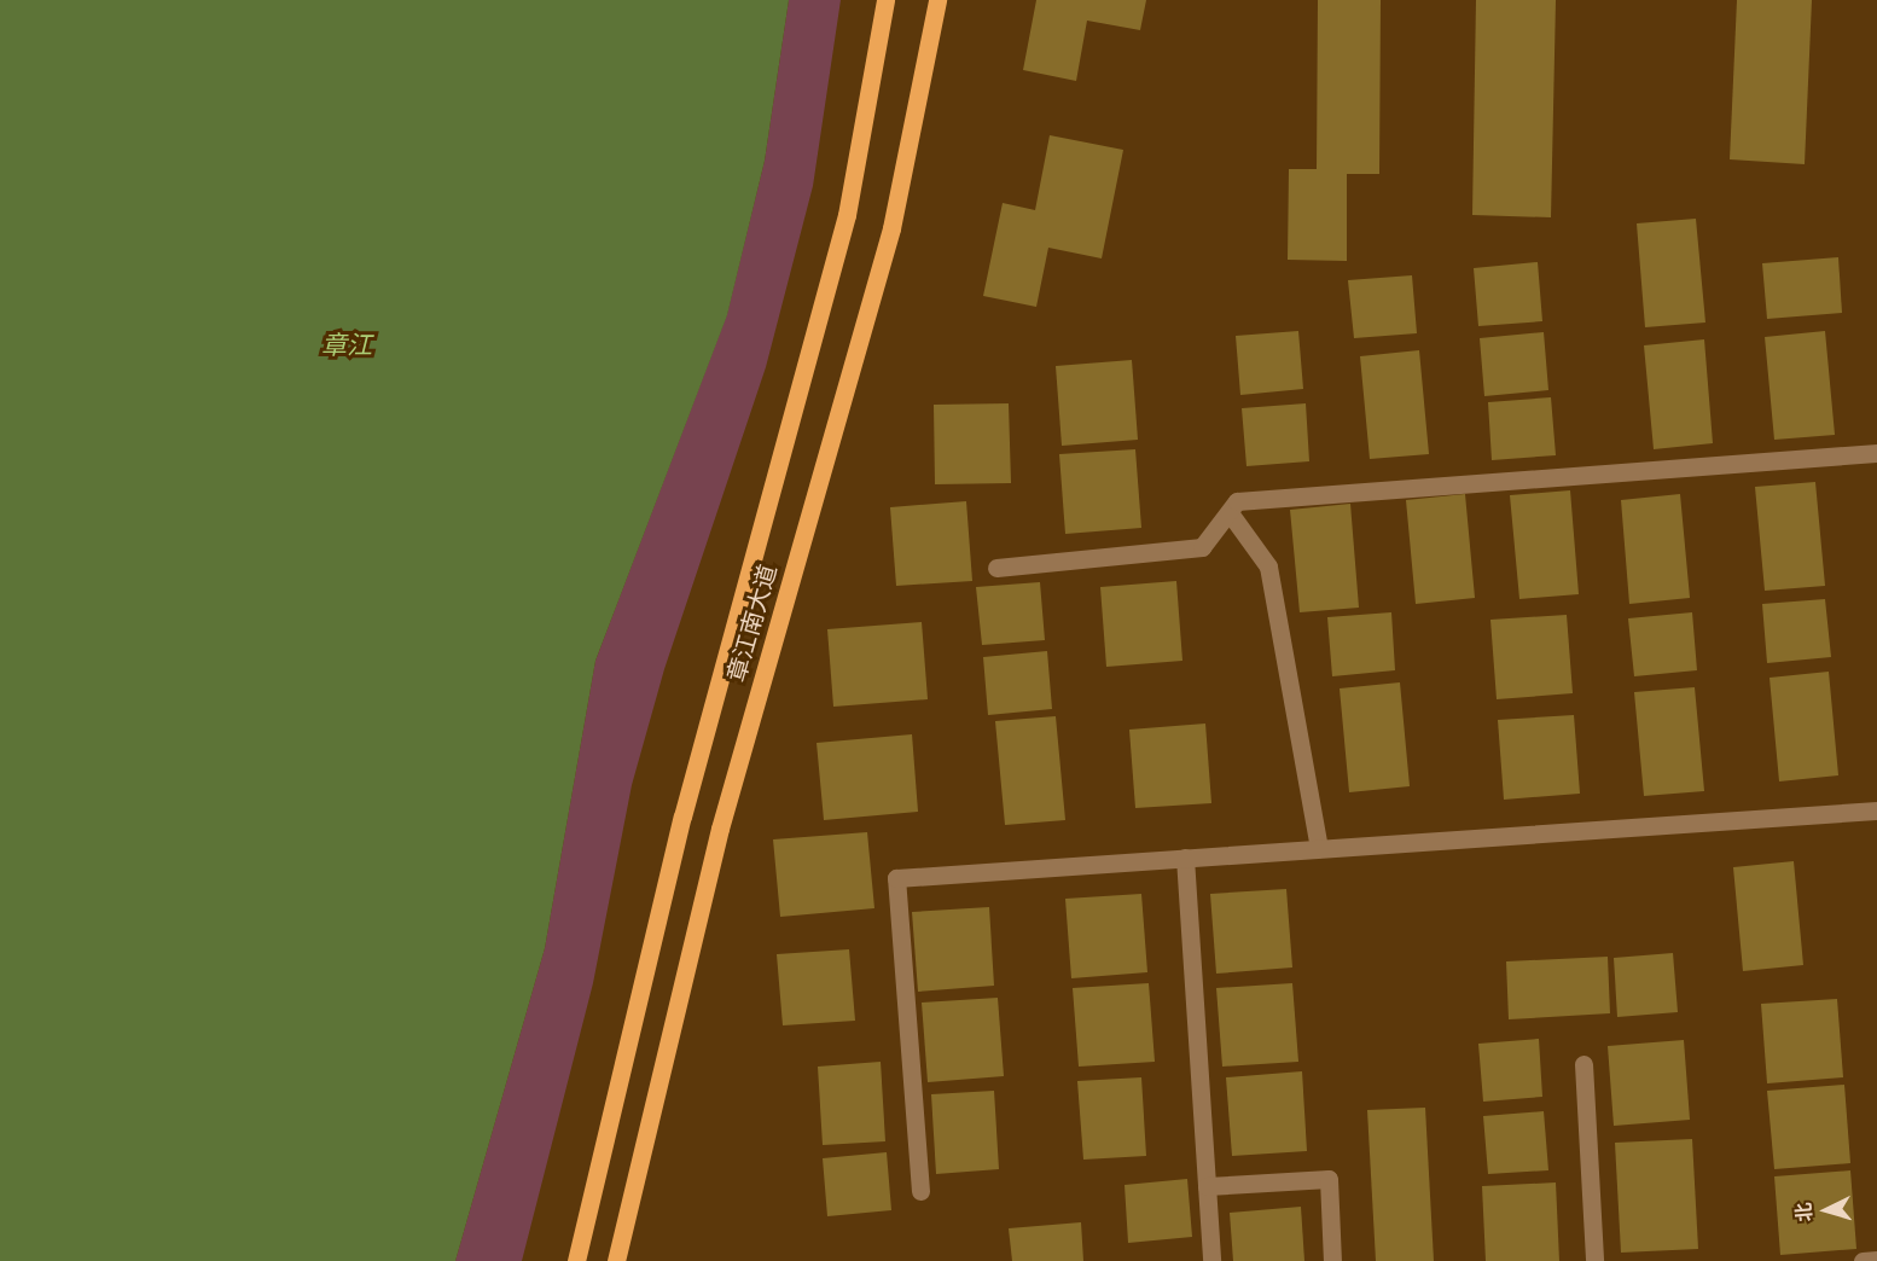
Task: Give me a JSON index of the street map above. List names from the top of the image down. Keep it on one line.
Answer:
{"streets":{"main road":["章江南大道"]},"water":["章江"],"north":"left"}
